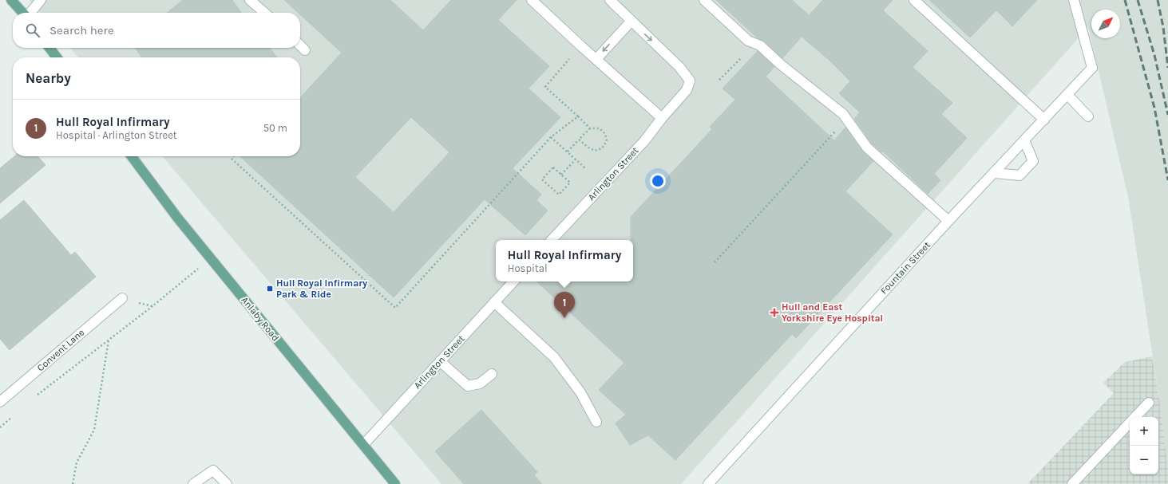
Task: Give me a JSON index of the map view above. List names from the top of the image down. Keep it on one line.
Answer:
{"streets":{"main road":["Anlaby Road"],"street":["Arlington Street","Fountain Street","Convent Lane"]},"crossings":[["Arlington Street","Anlaby Road"]],"places":{"transit":["Hull Royal Infirmary Park & Ride"],"health":["Hull and East Yorkshire Eye Hospital"]},"north":"top right","page":{"search":"Search here","heading":"Nearby","list":[{"mark":"1","name":"Hull Royal Infirmary","note":"Hospital · Arlington Street","value":"50 m"}],"popup":["Hull Royal Infirmary","Hospital"],"pins":"1","map_buttons":["+","−"]}}
